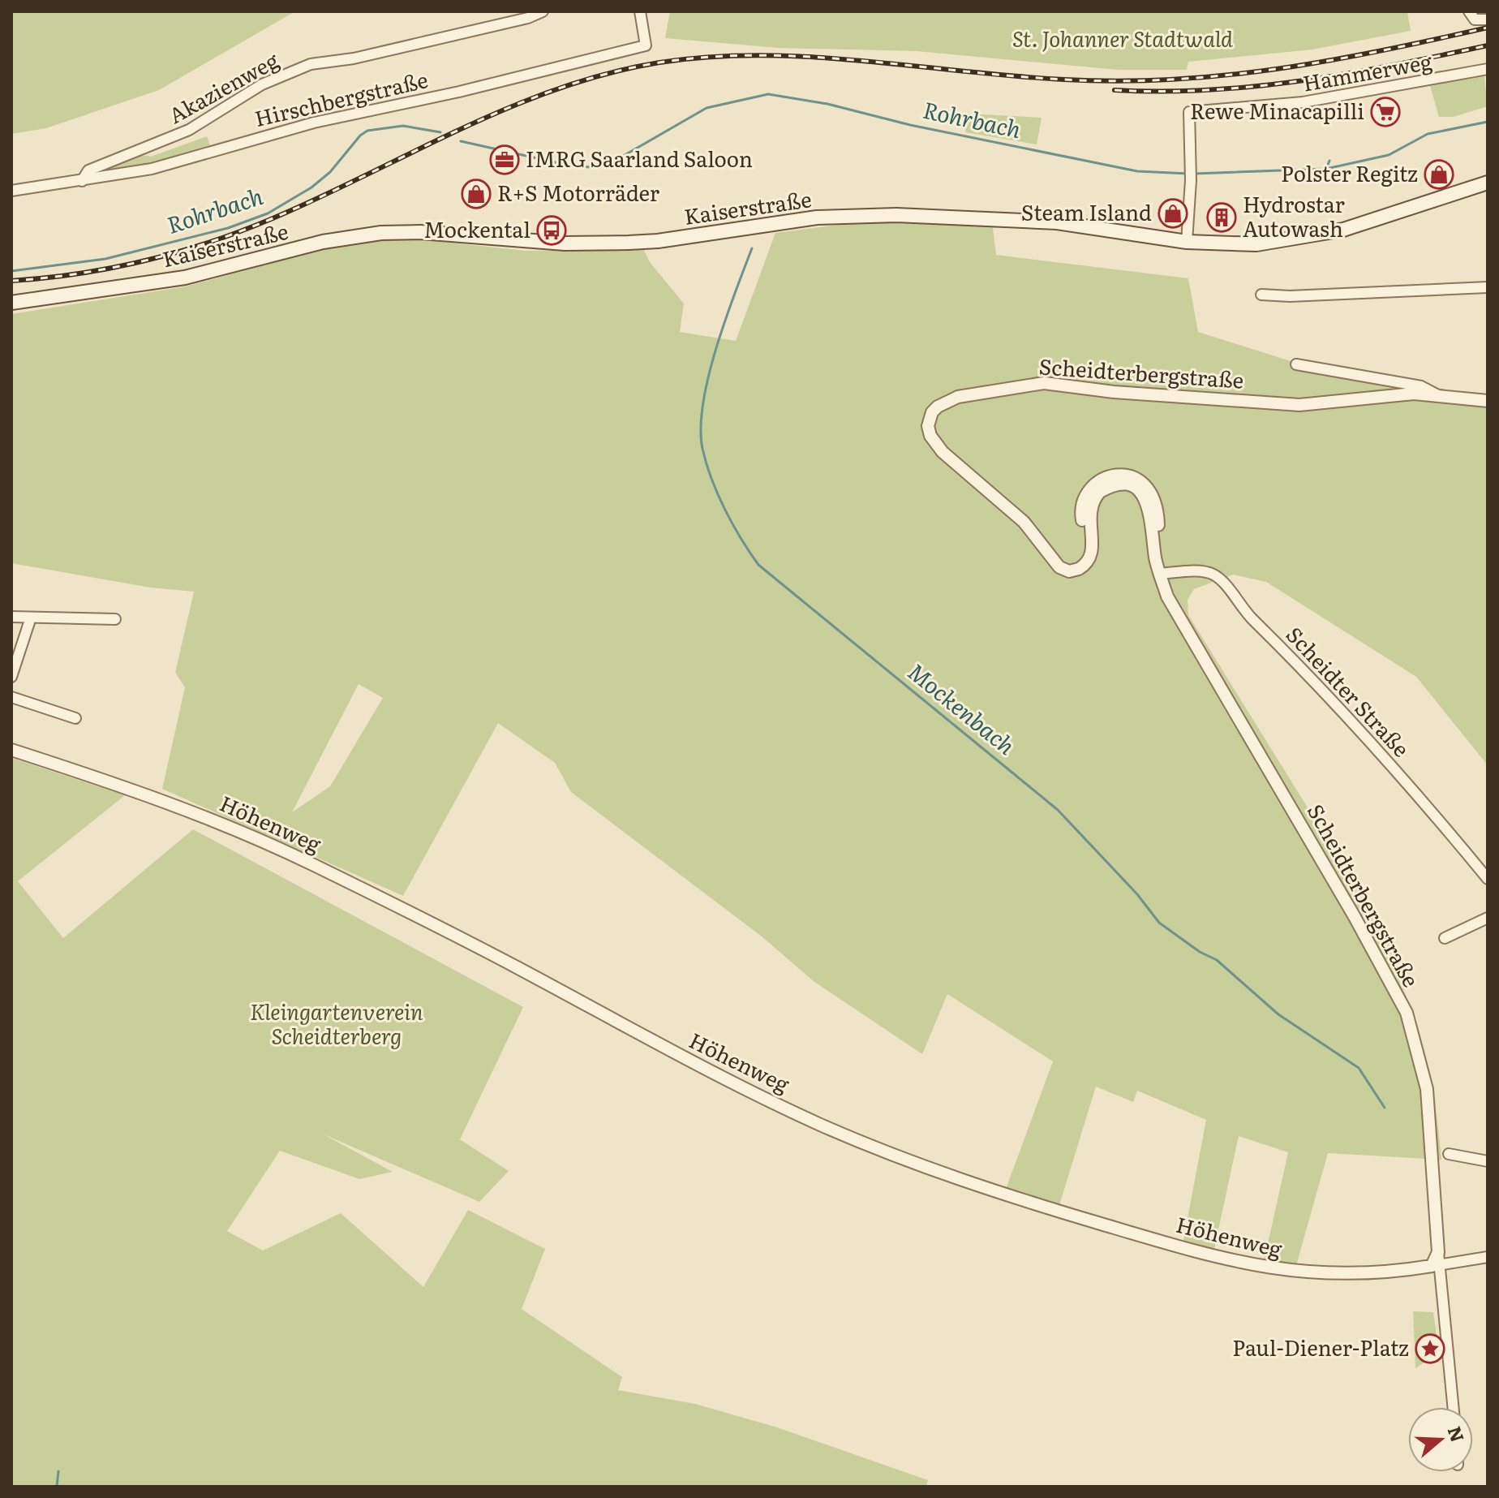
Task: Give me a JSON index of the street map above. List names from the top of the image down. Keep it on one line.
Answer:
{"streets":{"main road":["Kaiserstraße"],"street":["Hammerweg","Akazienweg","Hirschbergstraße","Scheidterbergstraße","Scheidter Straße","Höhenweg"]},"crossings":[["Hammerweg","Kaiserstraße"],["Akazienweg","Hirschbergstraße"],["Scheidterbergstraße","Scheidter Straße"],["Scheidterbergstraße","Höhenweg"]],"water":["Rohrbach","Mockenbach"],"parks":["St. Johanner Stadtwald","Kleingartenverein Scheidterberg"],"places":{"supermarket":["Rewe Minacapilli"],"office":["IMRG Saarland Saloon"],"shop":["Polster Regitz","R+S Motorräder","Steam Island"],"building":["Hydrostar Autowash"],"bus stop":["Mockental"],"place":["Paul-Diener-Platz"]},"north":"right"}
